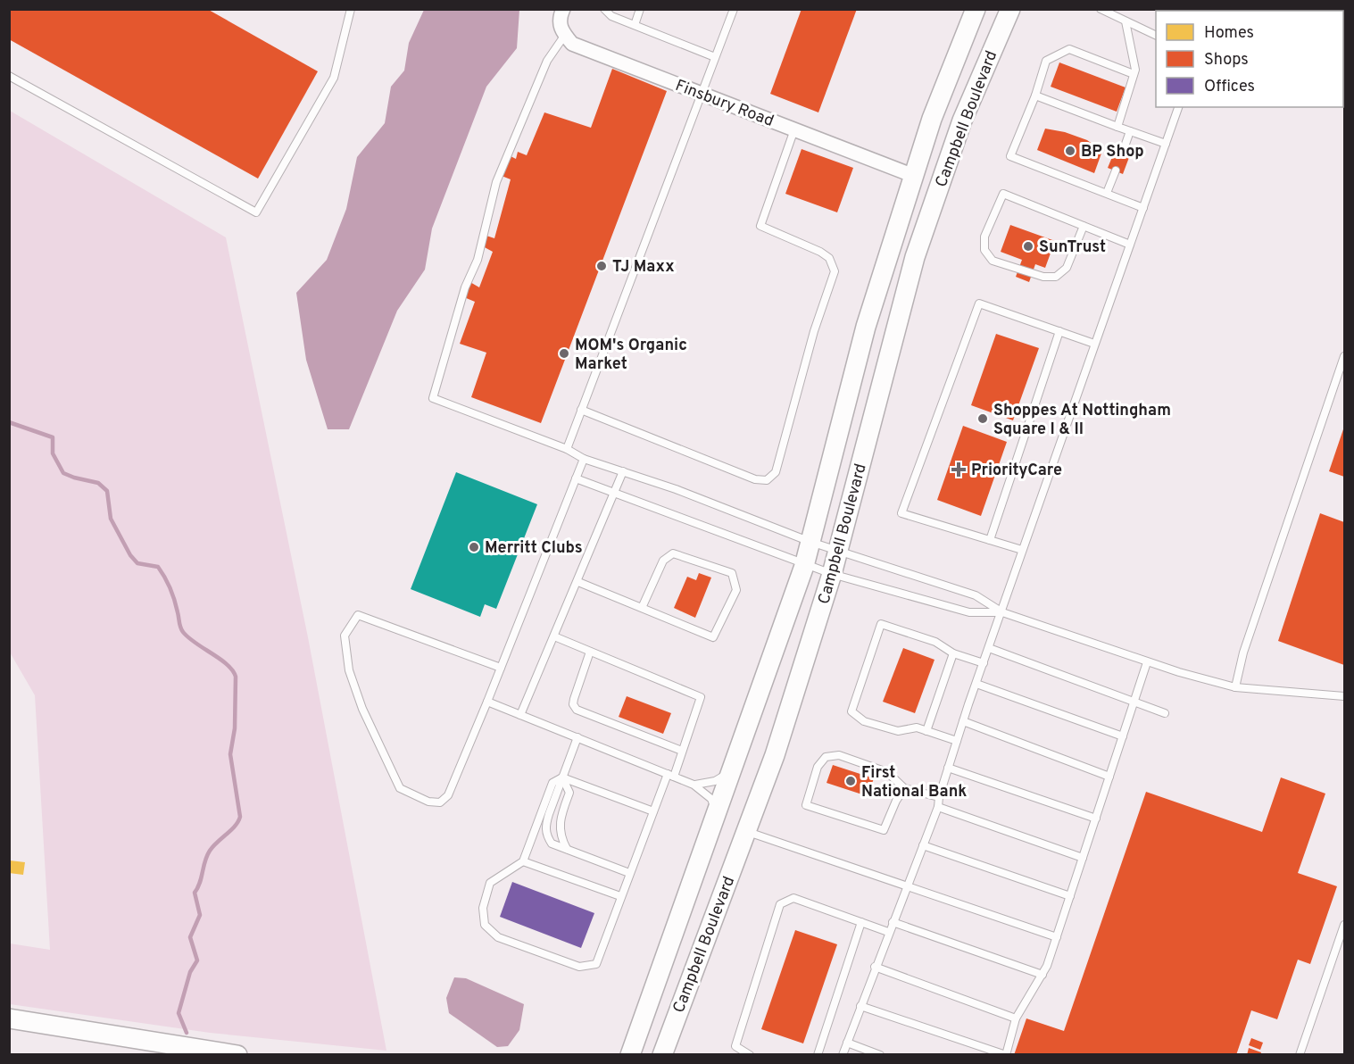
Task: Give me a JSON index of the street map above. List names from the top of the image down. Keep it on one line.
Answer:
{"streets":{"main road":["Campbell Boulevard"],"street":["Finsbury Road"]},"crossings":[["Finsbury Road","Campbell Boulevard"]],"places":{"other":["BP Shop","SunTrust","TJ Maxx","MOM's Organic Market","Shoppes At Nottingham Square I & II","Merritt Clubs","First National Bank"],"health":["PriorityCare"]},"legend":["Homes","Shops","Offices"]}
